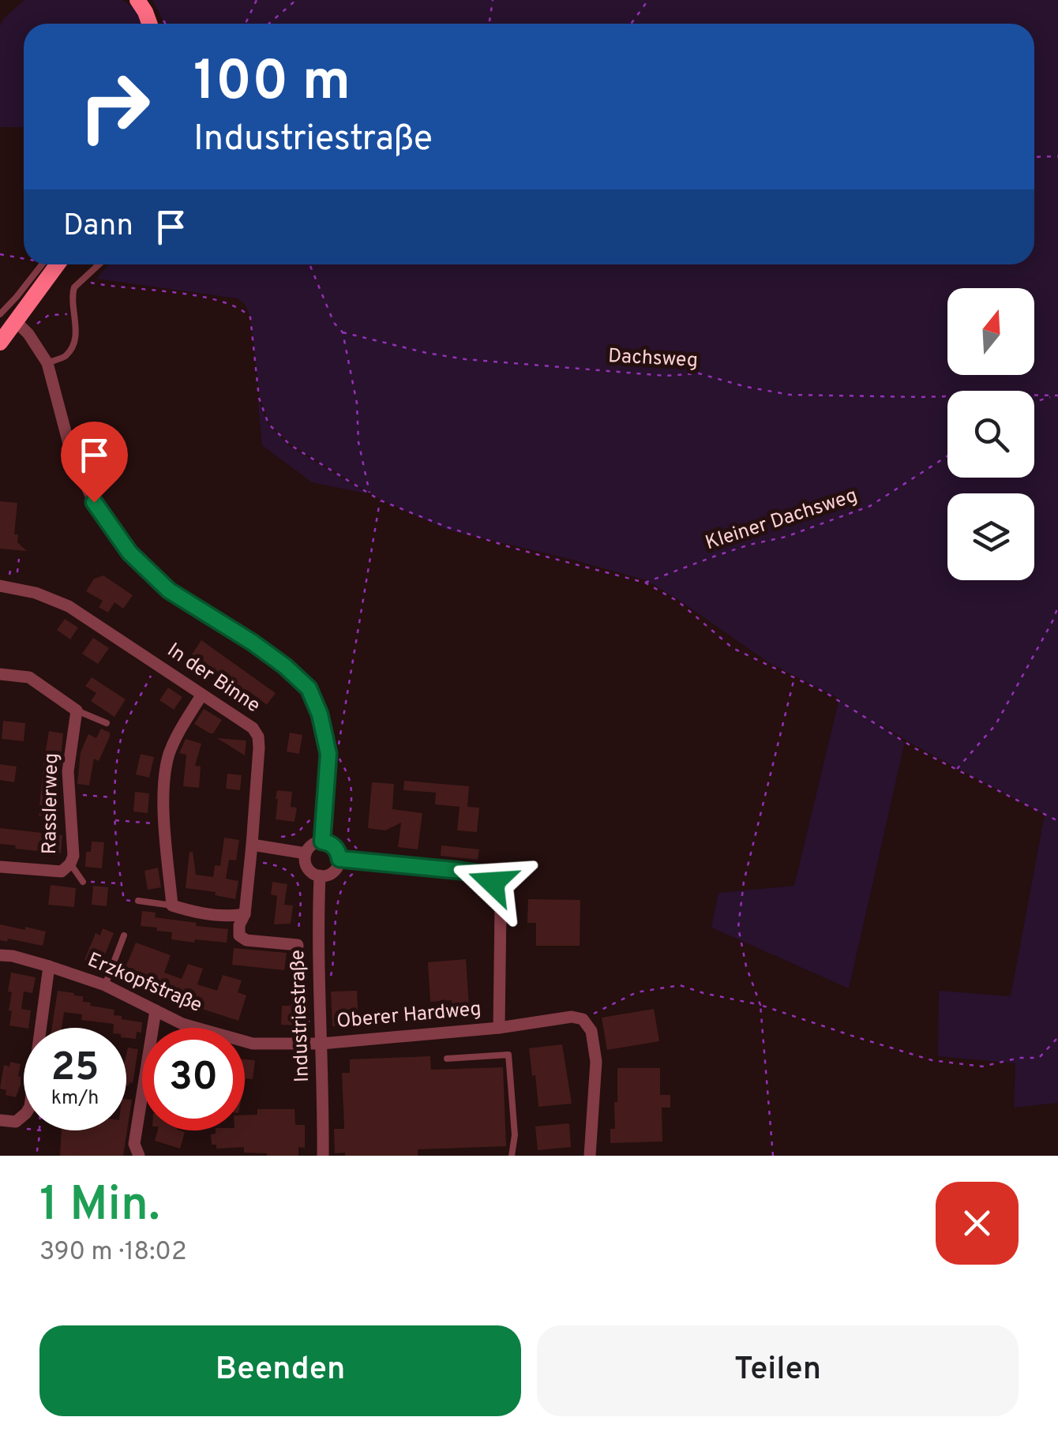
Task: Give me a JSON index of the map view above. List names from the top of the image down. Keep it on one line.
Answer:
{"streets":{"street":["In der Binne","Rasslerweg","Erzkopfstraße","Industriestraße","Oberer Hardweg"],"path":["Dachsweg","Kleiner Dachsweg"]},"crossings":[["Erzkopfstraße","Industriestraße"],["Erzkopfstraße","Oberer Hardweg"],["Industriestraße","Oberer Hardweg"]],"north":"top","page":{"turn":["100 m","Industriestraße"],"then":"Dann","speed":"25 km/h","limit":"30","heading":["1 Min.","390 m · 18:02"],"buttons":["Beenden","Teilen"]}}
